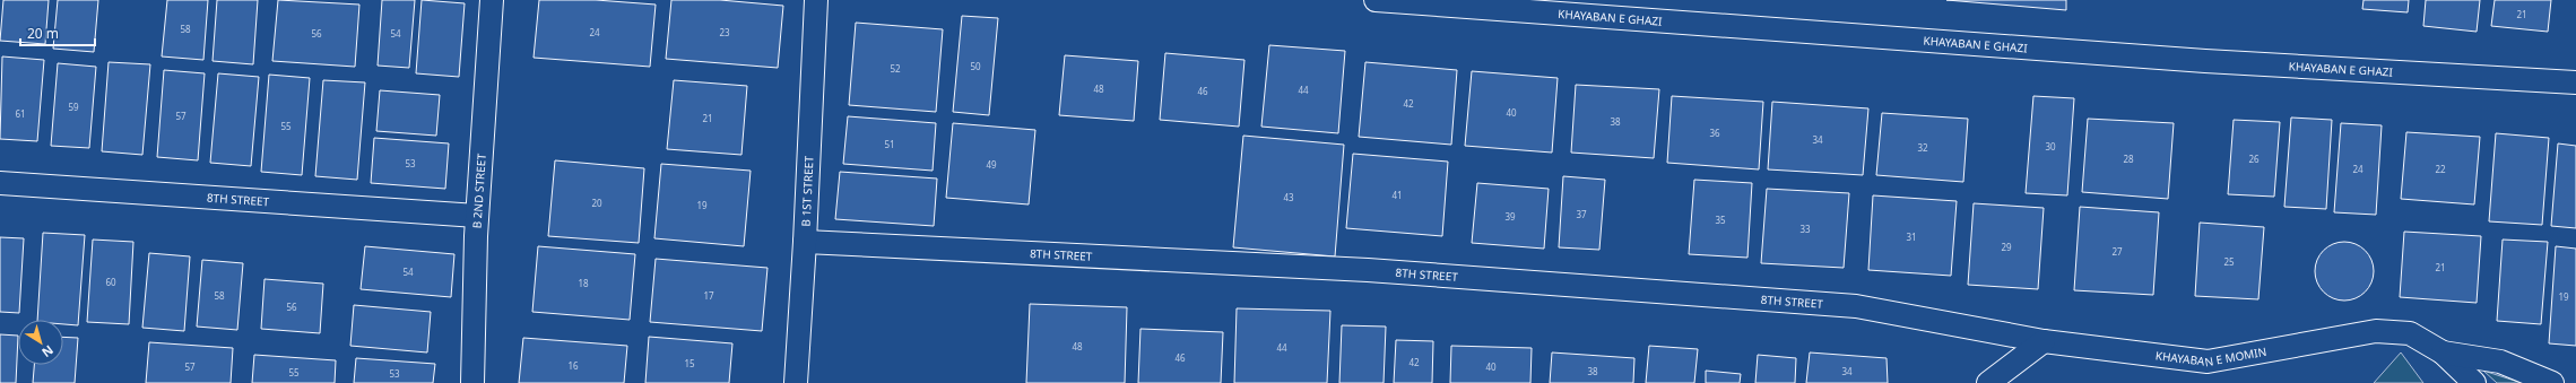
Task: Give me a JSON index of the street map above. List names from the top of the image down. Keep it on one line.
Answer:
{"streets":{"street":["KHAYABAN E GHAZI","B 2ND STREET","B 1ST STREET","8TH STREET","KHAYABAN E MOMIN"]},"crossings":[["B 2ND STREET","8TH STREET"],["B 1ST STREET","8TH STREET"],["8TH STREET","KHAYABAN E MOMIN"]],"house_numbers":["21","58","24","23","56","54","50","52","48","44","46","42","59","40","61","57","21","38","55","36","34","51","30","32","28","26","53","49","24","22","41","43","20","19","37","39","35","33","31","29","27","25","21","54","60","18","58","17","19","56","48","44","46","42","15","16","57","40","38","34","55","53"],"scale_bar":"20 m","north":"bottom right"}
